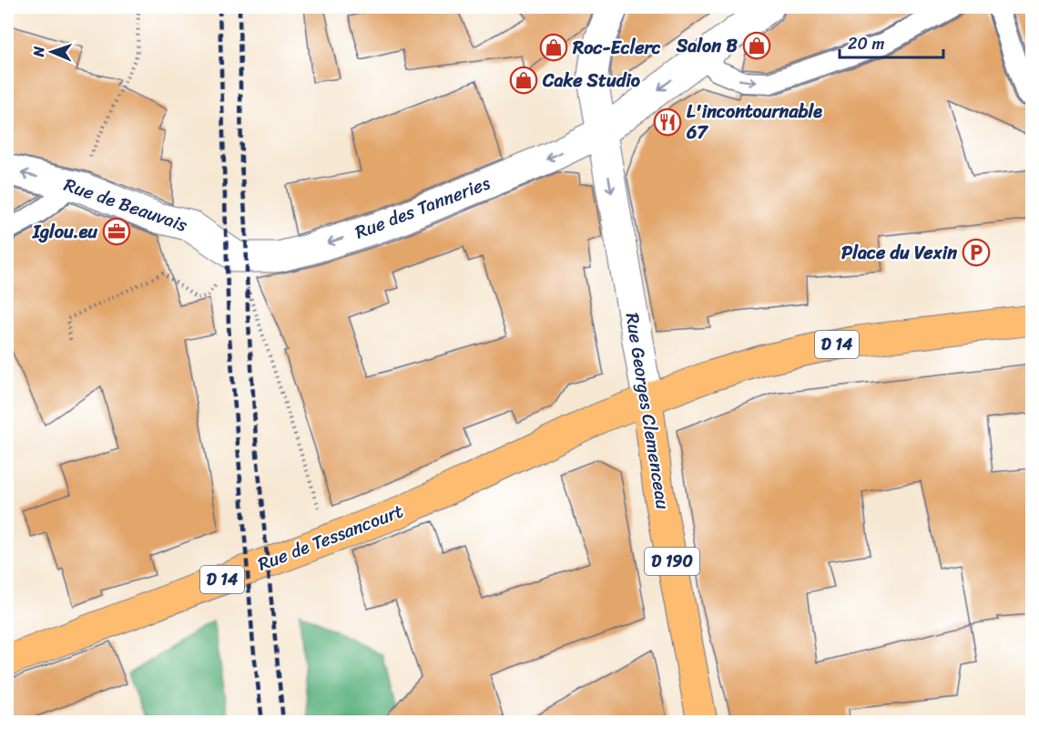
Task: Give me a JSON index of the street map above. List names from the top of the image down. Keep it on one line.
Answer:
{"streets":{"main road":["D 14","Rue Georges Clemenceau","Rue de Tessancourt","D 190"],"street":["Rue de Beauvais","Rue des Tanneries"]},"crossings":[["Rue de Beauvais","Rue des Tanneries"],["Rue des Tanneries","Rue Georges Clemenceau"],["D 14","Rue Georges Clemenceau"],["D 14","Rue de Tessancourt"],["Rue Georges Clemenceau","Rue de Tessancourt"]],"one_way":["Rue des Tanneries","Rue Georges Clemenceau"],"places":{"shop":["Salon B","Roc-Eclerc","Cake Studio"],"restaurant":["L'incontournable 67"],"office":["Iglou.eu"],"parking":["Place du Vexin"]},"scale_bar":"20 m","north":"left"}
